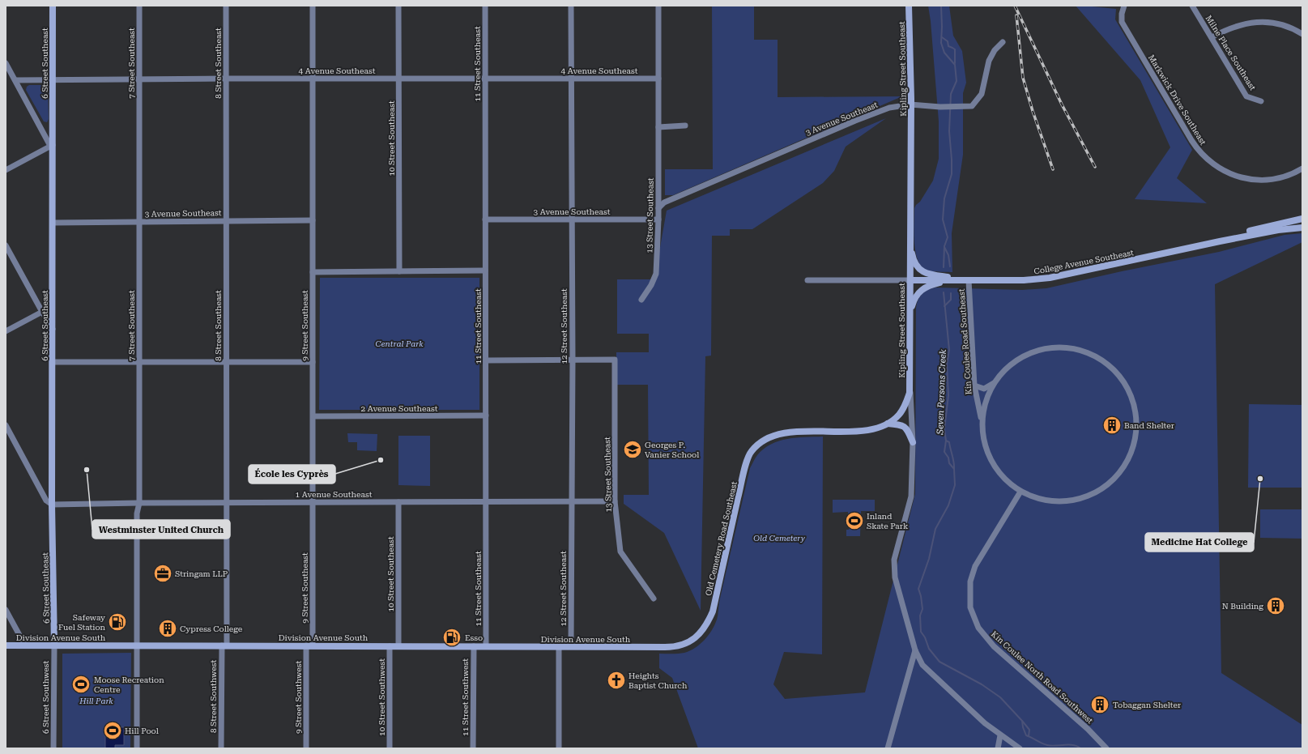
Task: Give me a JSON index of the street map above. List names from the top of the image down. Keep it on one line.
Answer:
{"streets":{"street":["Milne Place Southeast","6 Street Southeast","7 Street Southeast","8 Street Southeast","11 Street Southeast","Kipling Street Southeast","4 Avenue Southeast","Markwick Drive Southeast","3 Avenue Southeast","10 Street Southeast","13 Street Southeast","College Avenue Southeast","9 Street Southeast","12 Street Southeast","Kin Coulee Road Southeast","2 Avenue Southeast","1 Avenue Southeast","Old Cemetery Road Southeast","Division Avenue South","Kin Coulee North Road Southwest","8 Street Southwest","6 Street Southwest","9 Street Southwest","10 Street Southwest","11 Street Southwest"]},"crossings":[["6 Street Southeast","4 Avenue Southeast"],["6 Street Southeast","3 Avenue Southeast"],["6 Street Southeast","1 Avenue Southeast"],["6 Street Southeast","Division Avenue South"],["6 Street Southeast","6 Street Southwest"],["7 Street Southeast","4 Avenue Southeast"],["7 Street Southeast","3 Avenue Southeast"],["7 Street Southeast","1 Avenue Southeast"],["7 Street Southeast","Division Avenue South"],["8 Street Southeast","4 Avenue Southeast"],["8 Street Southeast","3 Avenue Southeast"],["8 Street Southeast","1 Avenue Southeast"],["8 Street Southeast","Division Avenue South"],["8 Street Southeast","8 Street Southwest"],["11 Street Southeast","4 Avenue Southeast"],["11 Street Southeast","3 Avenue Southeast"],["11 Street Southeast","2 Avenue Southeast"],["11 Street Southeast","1 Avenue Southeast"],["11 Street Southeast","Division Avenue South"],["Kipling Street Southeast","3 Avenue Southeast"],["Kipling Street Southeast","College Avenue Southeast"],["4 Avenue Southeast","10 Street Southeast"],["4 Avenue Southeast","13 Street Southeast"],["4 Avenue Southeast","9 Street Southeast"],["4 Avenue Southeast","12 Street Southeast"],["3 Avenue Southeast","13 Street Southeast"],["3 Avenue Southeast","9 Street Southeast"],["3 Avenue Southeast","12 Street Southeast"],["10 Street Southeast","1 Avenue Southeast"],["10 Street Southeast","Division Avenue South"],["13 Street Southeast","12 Street Southeast"],["13 Street Southeast","1 Avenue Southeast"],["College Avenue Southeast","Kin Coulee Road Southeast"],["9 Street Southeast","2 Avenue Southeast"],["9 Street Southeast","1 Avenue Southeast"],["9 Street Southeast","Division Avenue South"],["9 Street Southeast","9 Street Southwest"],["12 Street Southeast","1 Avenue Southeast"],["12 Street Southeast","Division Avenue South"],["Old Cemetery Road Southeast","Division Avenue South"],["Division Avenue South","8 Street Southwest"],["Division Avenue South","6 Street Southwest"],["Division Avenue South","9 Street Southwest"],["Division Avenue South","10 Street Southwest"],["Division Avenue South","11 Street Southwest"]],"water":["Seven Persons Creek"],"parks":["Central Park","Old Cemetery","Hill Park"],"places":{"building":["Band Shelter","N Building","Cypress College","Tobaggan Shelter"],"school or university":["Georges P. Vanier School"],"other":["École les Cyprès","Westminster United Church","Medicine Hat College"],"sports":["Inland Skate Park","Moose Recreation Centre","Hill Pool"],"office":["Stringam LLP"],"fuel station":["Safeway Fuel Station","Esso"],"church":["Heights Baptist Church"]}}
